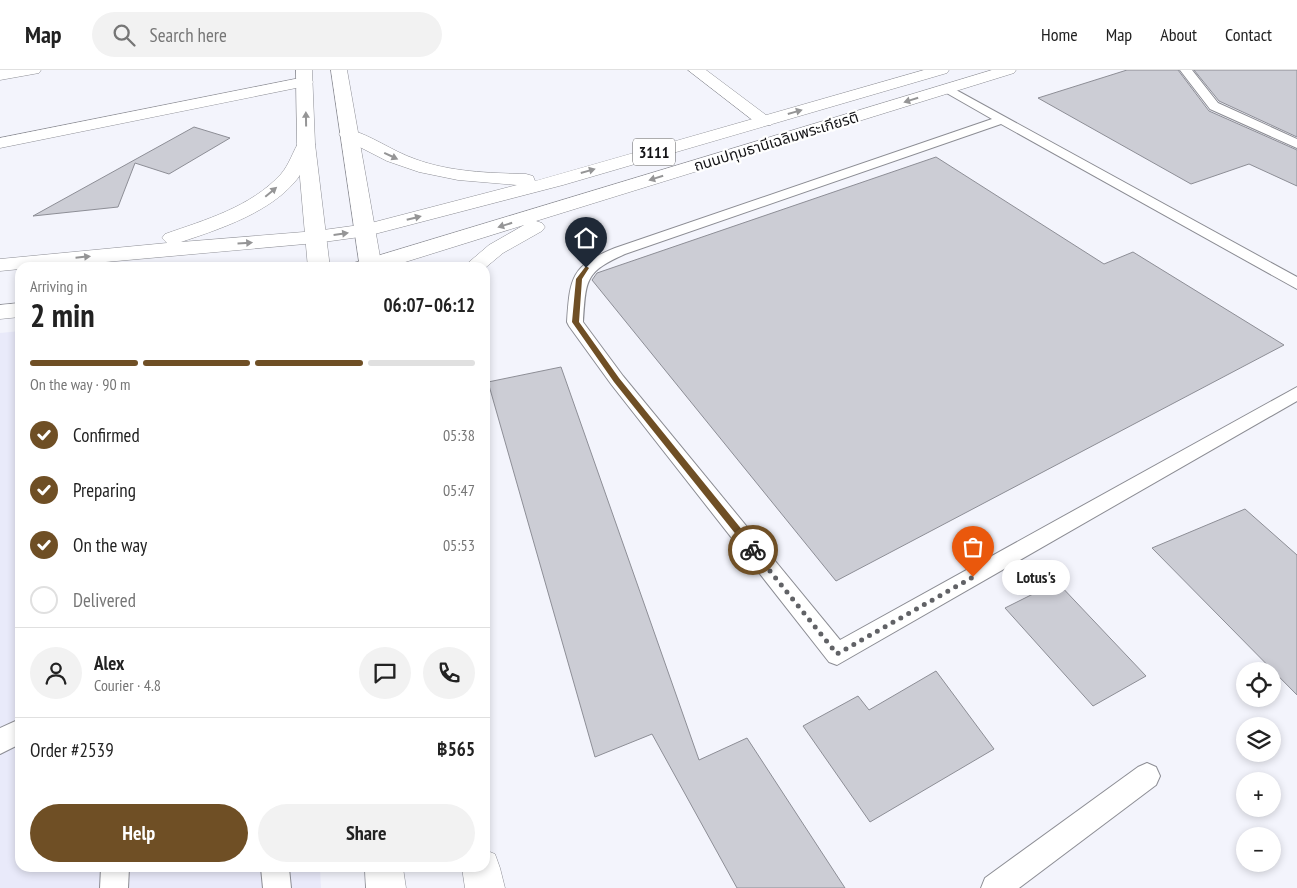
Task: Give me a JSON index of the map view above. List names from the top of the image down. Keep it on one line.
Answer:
{"streets":{"main road":["ถนนปทุมธานีเฉลิมพระเกียรติ","3111"]},"places":["Lotus's"],"page":{"header":"Map","search":"Search here","nav":["Home","Map","About","Contact"],"heading":["2 min","Arriving in","06:07–06:12"],"panel":["Alex","Courier · 4.8","Order #2539","฿565"],"bar":"On the way · 90 m","list":[["Confirmed","05:38"],["Preparing","05:47"],["On the way","05:53"],"Delivered"],"bubble":"Lotus's","map_buttons":["+","−"],"buttons":["Help","Share"]}}
